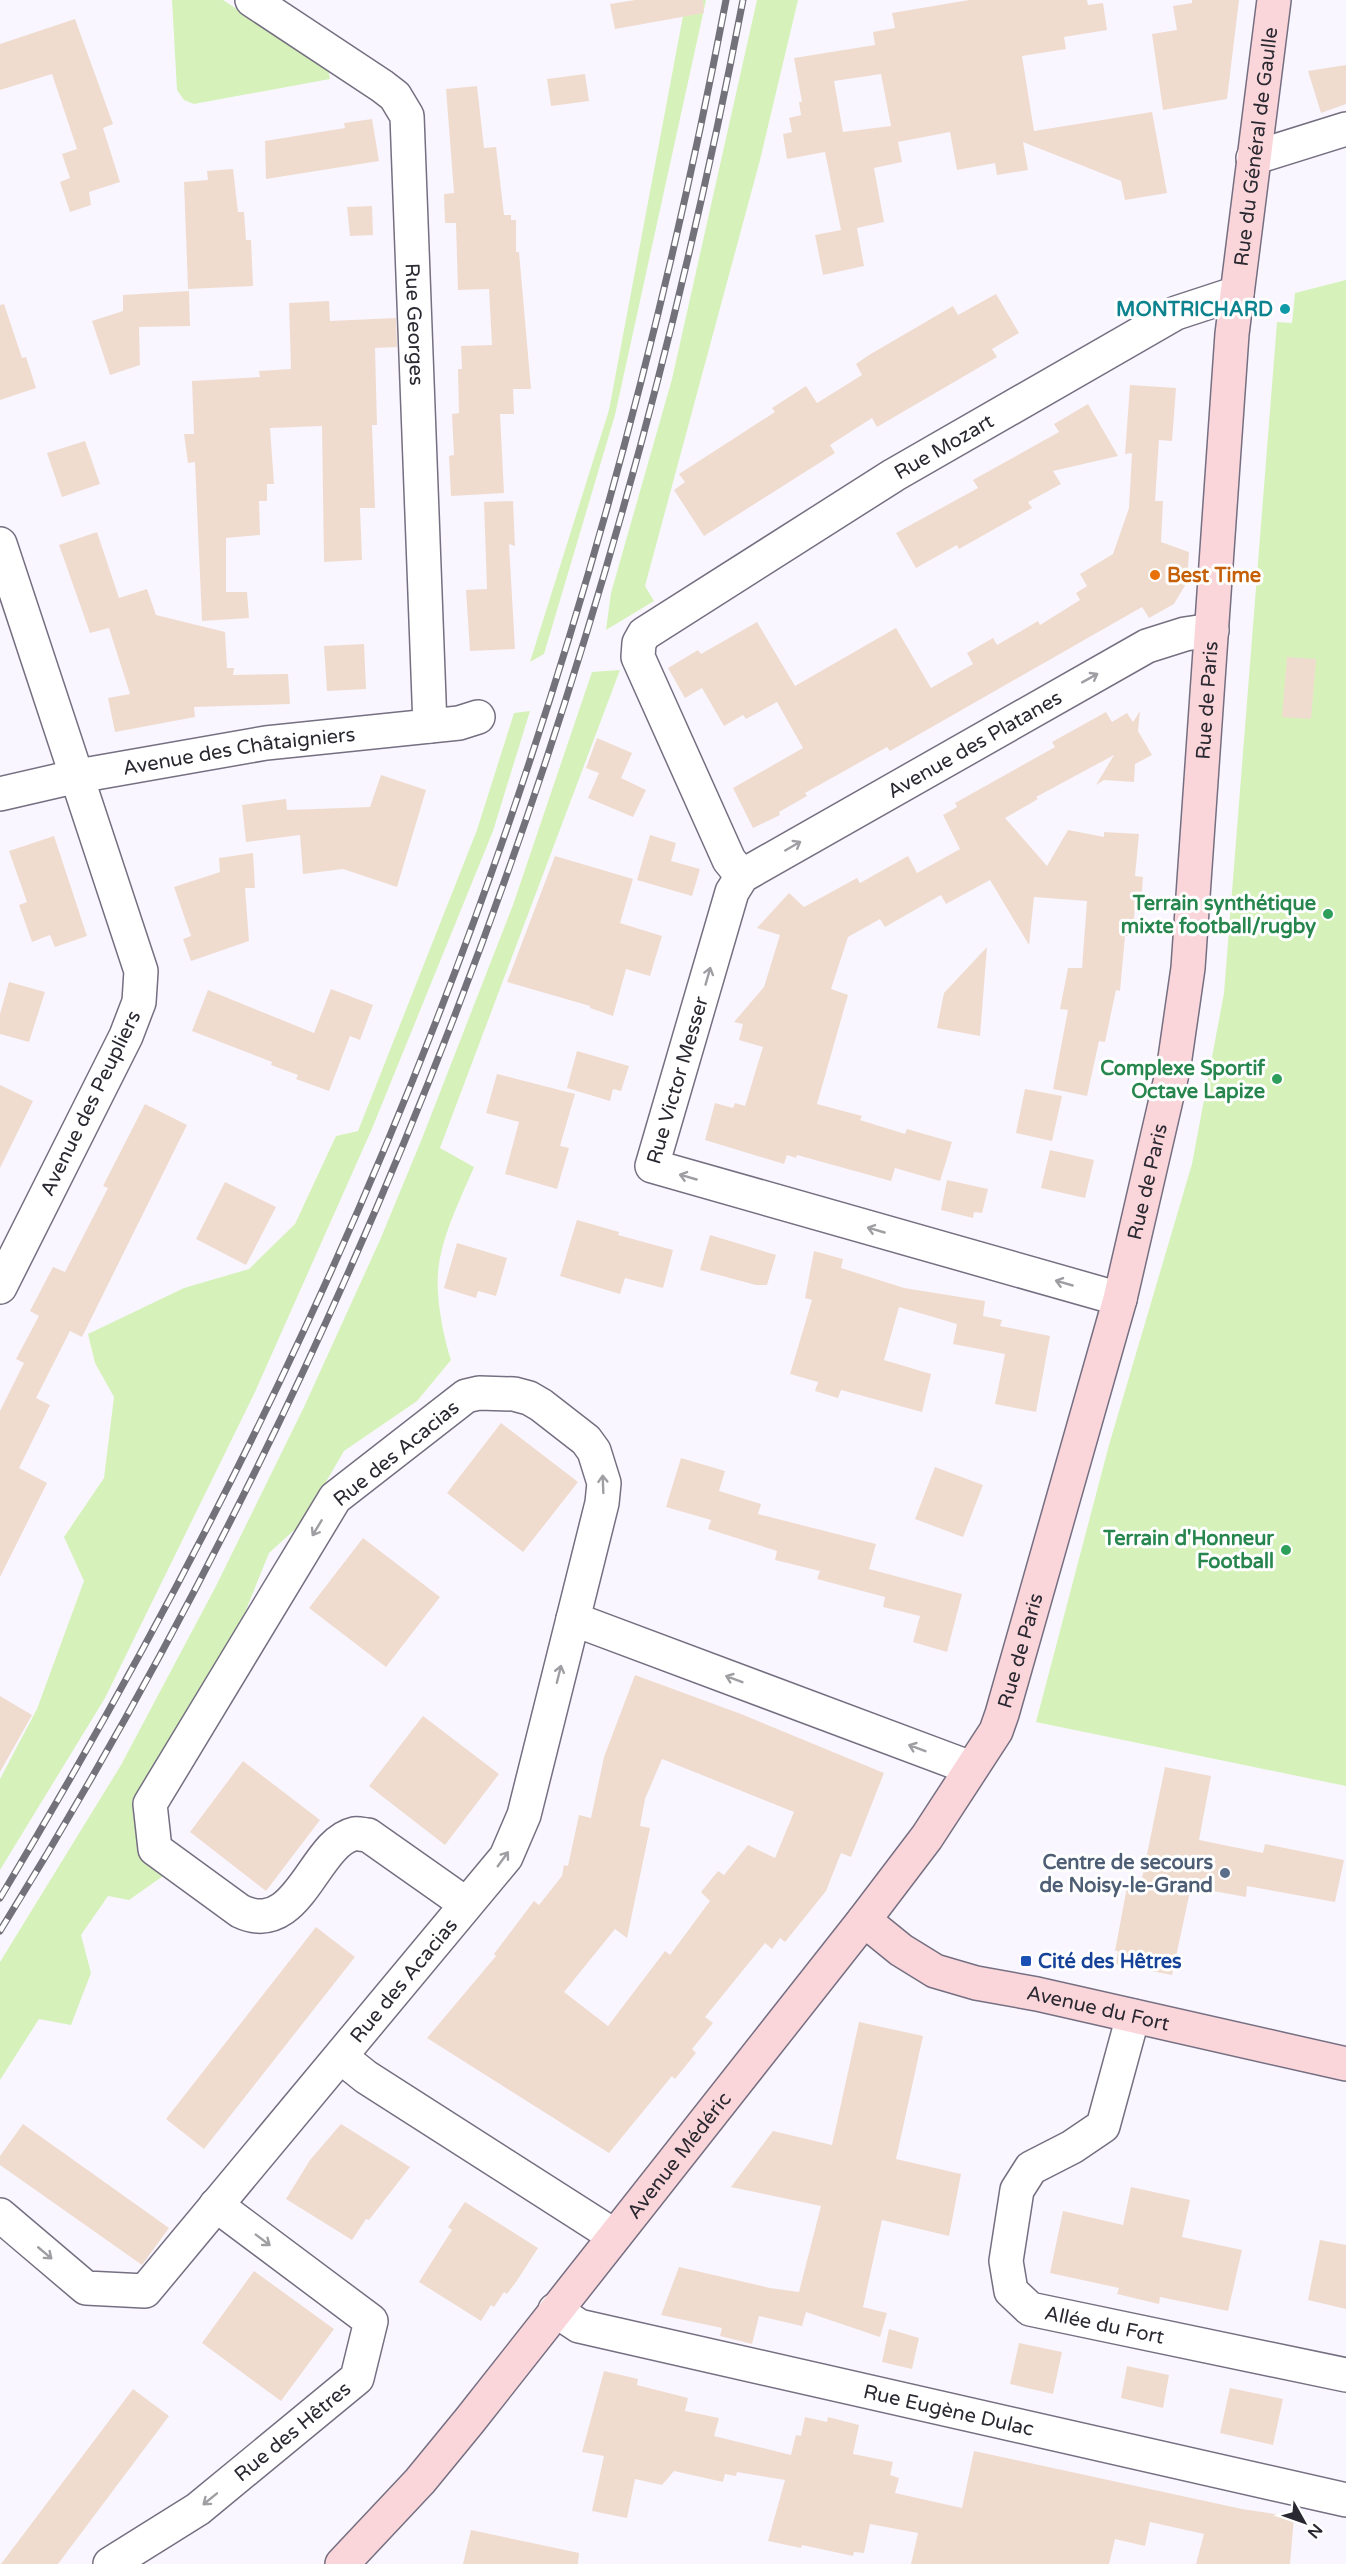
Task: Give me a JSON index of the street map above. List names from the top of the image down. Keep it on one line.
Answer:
{"streets":{"main road":["Rue du Général de Gaulle","Rue de Paris","Avenue du Fort","Avenue Médéric"],"street":["Rue Georges","Rue Mozart","Avenue des Platanes","Avenue des Châtaigniers","Rue Victor Messer","Avenue des Peupliers","Rue des Acacias","Allée du Fort","Rue Eugène Dulac","Rue des Hêtres"]},"crossings":[["Rue du Général de Gaulle","Rue Mozart"],["Rue du Général de Gaulle","Rue de Paris"],["Rue Georges","Avenue des Châtaigniers"],["Rue Mozart","Rue de Paris"],["Rue Mozart","Avenue des Platanes"],["Rue Mozart","Rue Victor Messer"],["Rue de Paris","Avenue des Platanes"],["Rue de Paris","Rue Victor Messer"],["Rue de Paris","Avenue Médéric"],["Avenue des Platanes","Rue Victor Messer"],["Avenue des Châtaigniers","Avenue des Peupliers"],["Avenue du Fort","Avenue Médéric"],["Avenue du Fort","Allée du Fort"],["Avenue Médéric","Rue Eugène Dulac"]],"one_way":["Avenue des Platanes"],"places":{"other":["MONTRICHARD","Best Time","Terrain synthétique mixte football/rugby","Complexe Sportif Octave Lapize","Terrain d'Honneur Football","Centre de secours de Noisy-le-Grand"],"transit":["Cité des Hêtres"]},"north":"bottom right"}
